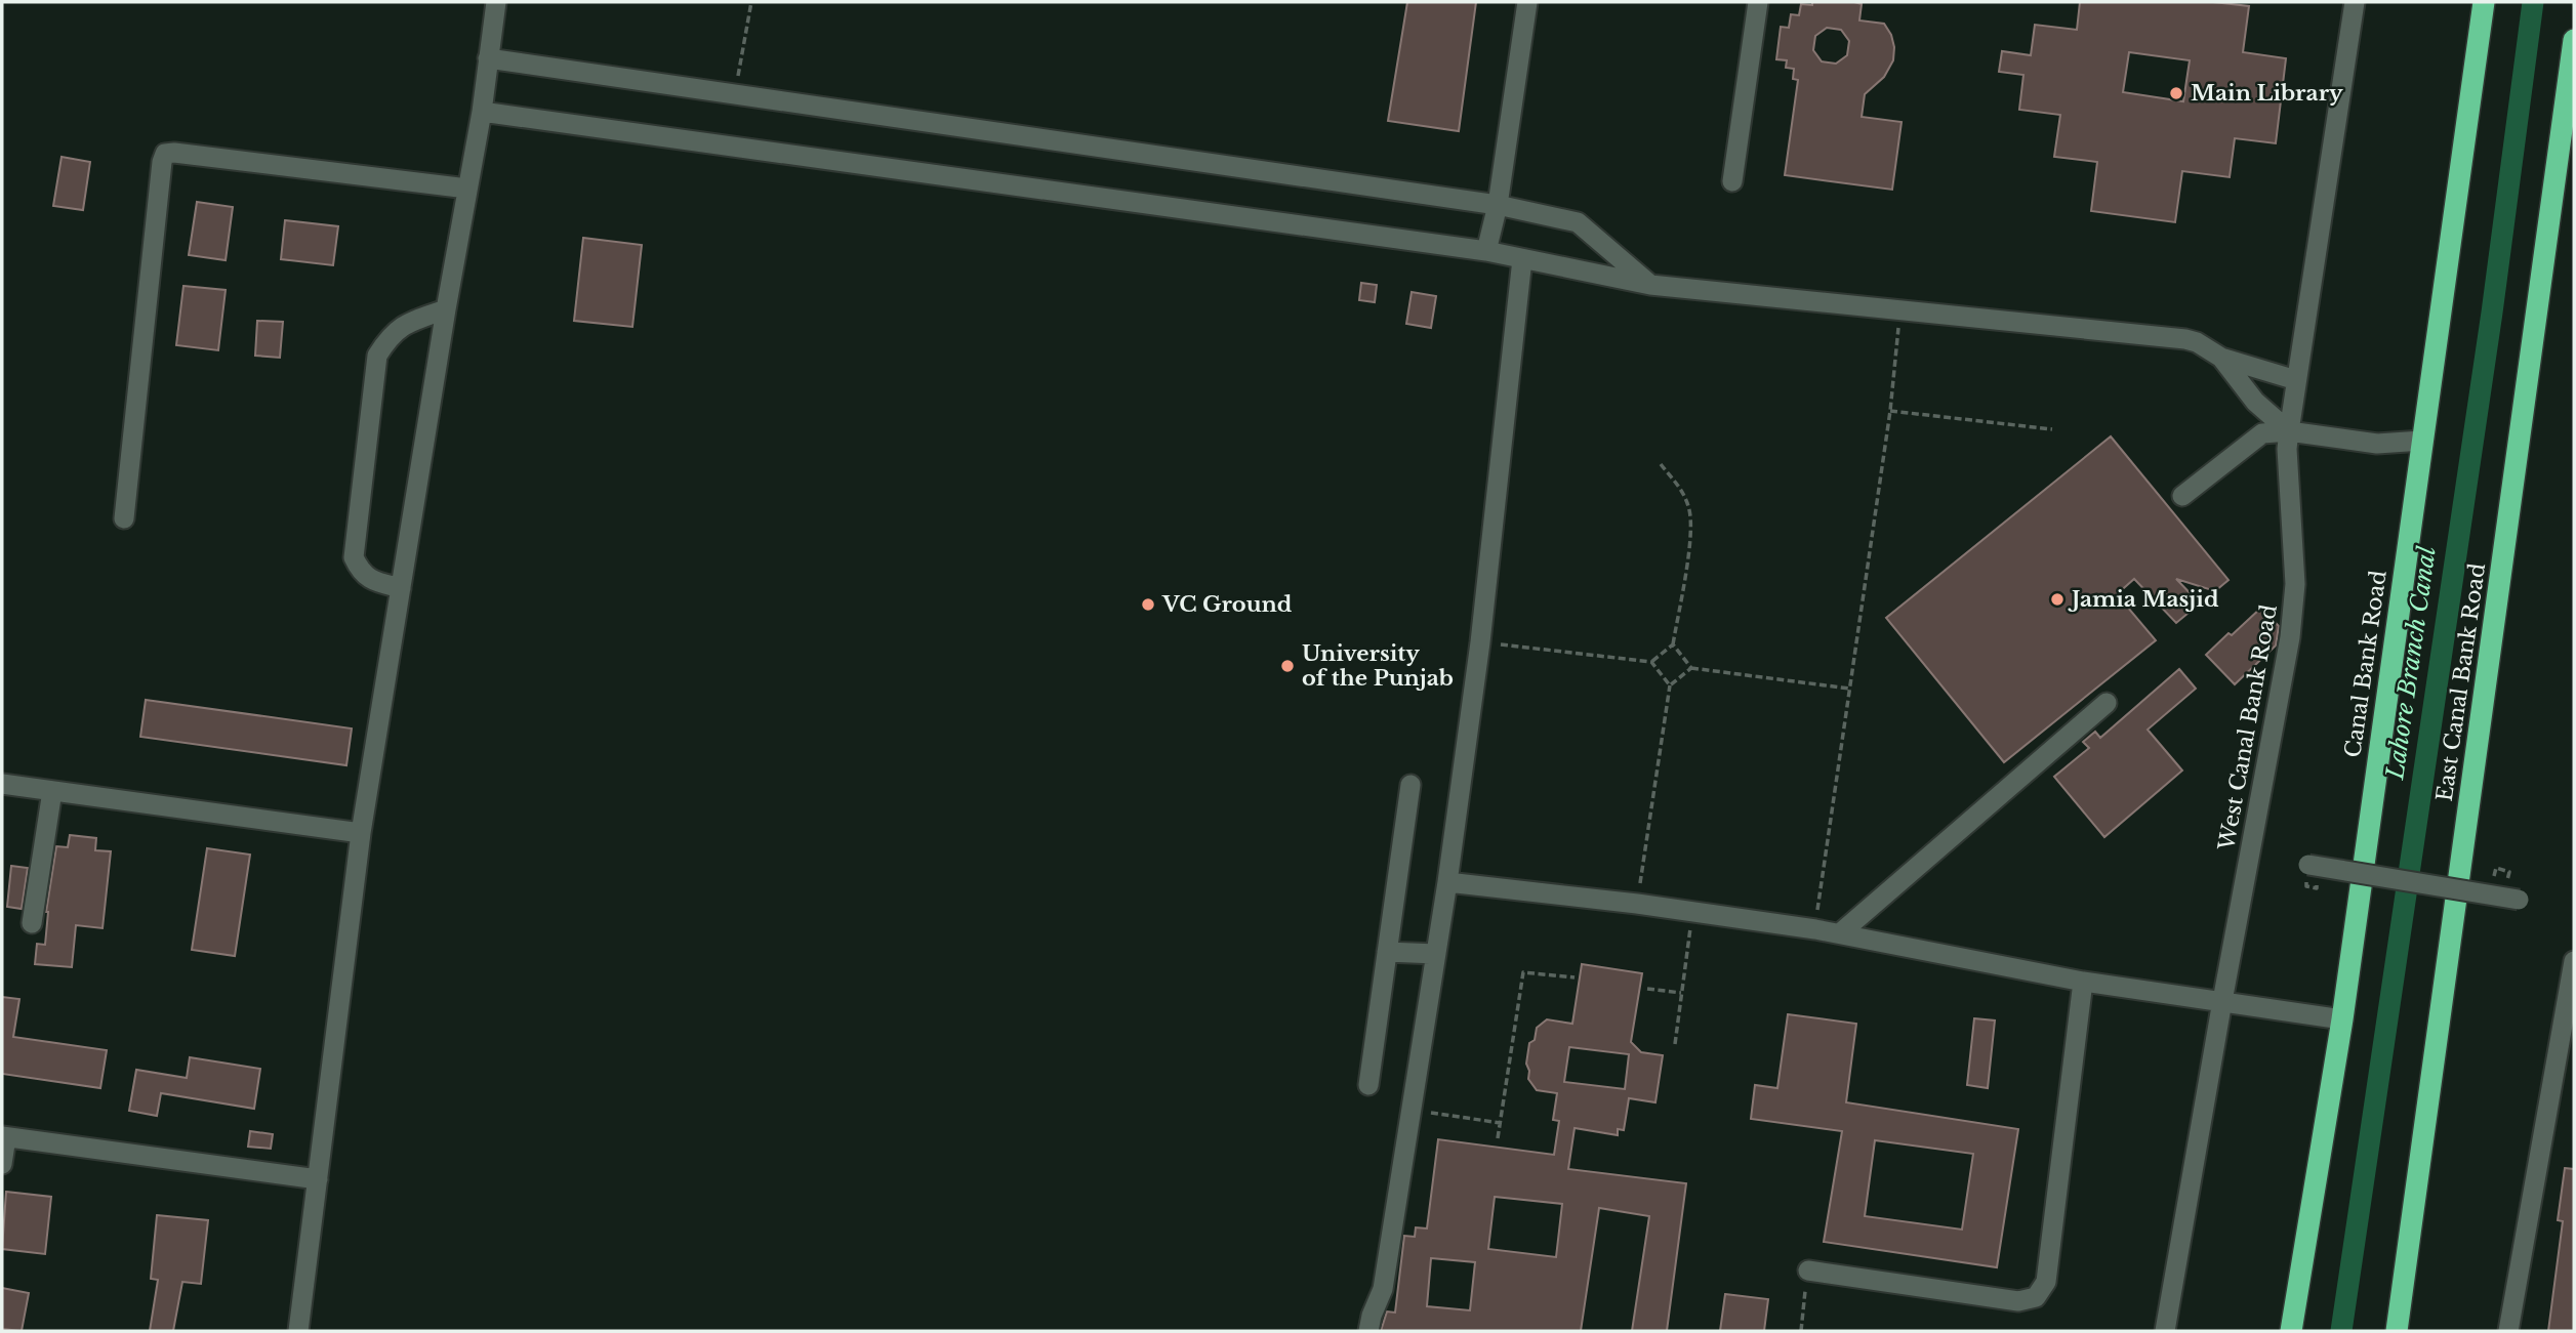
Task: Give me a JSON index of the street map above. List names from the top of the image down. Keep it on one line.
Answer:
{"streets":{"highway":["Canal Bank Road","East Canal Bank Road"],"street":["West Canal Bank Road"]},"water":["Lahore Branch Canal"],"places":["Main Library","Jamia Masjid","VC Ground","University of the Punjab"]}
